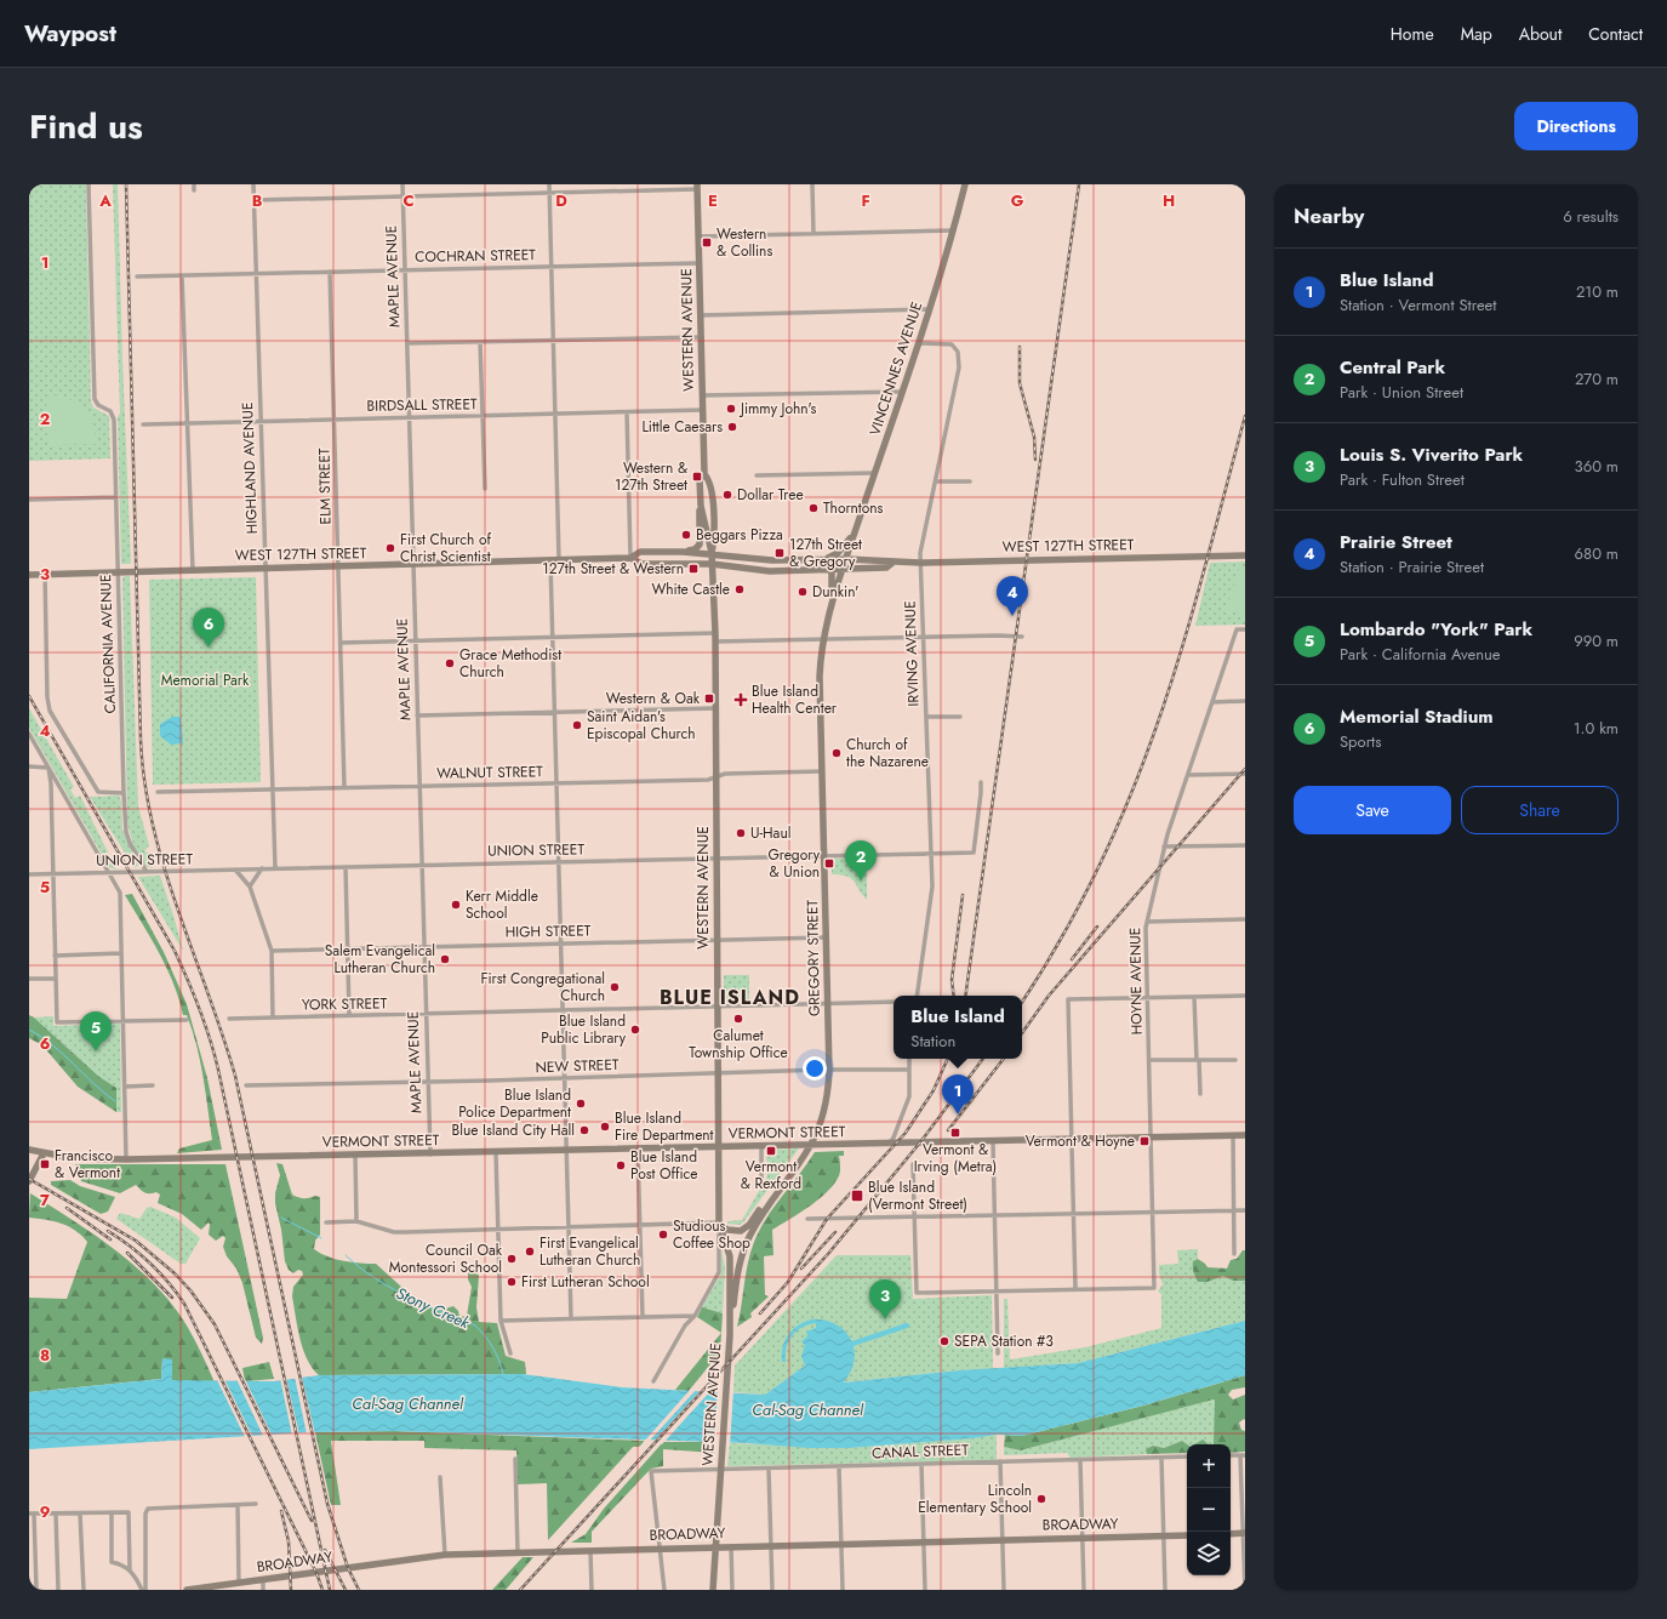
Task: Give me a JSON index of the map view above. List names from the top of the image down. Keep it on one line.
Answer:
{"streets":{"main road":["WESTERN AVENUE","VINCENNES AVENUE","WEST 127TH STREET","GREGORY STREET","VERMONT STREET","BROADWAY"],"street":["COCHRAN STREET","MAPLE AVENUE","BIRDSALL STREET","HIGHLAND AVENUE","ELM STREET","CALIFORNIA AVENUE","IRVING AVENUE","WALNUT STREET","UNION STREET","HIGH STREET","HOYNE AVENUE","YORK STREET","NEW STREET","CANAL STREET"]},"crossings":[["COCHRAN STREET","MAPLE AVENUE"],["COCHRAN STREET","WESTERN AVENUE"],["COCHRAN STREET","HIGHLAND AVENUE"],["COCHRAN STREET","ELM STREET"],["MAPLE AVENUE","BIRDSALL STREET"],["MAPLE AVENUE","WEST 127TH STREET"],["MAPLE AVENUE","WALNUT STREET"],["MAPLE AVENUE","UNION STREET"],["MAPLE AVENUE","HIGH STREET"],["MAPLE AVENUE","YORK STREET"],["MAPLE AVENUE","NEW STREET"],["MAPLE AVENUE","VERMONT STREET"],["WESTERN AVENUE","BIRDSALL STREET"],["WESTERN AVENUE","WEST 127TH STREET"],["WESTERN AVENUE","WALNUT STREET"],["WESTERN AVENUE","UNION STREET"],["WESTERN AVENUE","HIGH STREET"],["WESTERN AVENUE","GREGORY STREET"],["WESTERN AVENUE","YORK STREET"],["WESTERN AVENUE","NEW STREET"],["WESTERN AVENUE","VERMONT STREET"],["VINCENNES AVENUE","WEST 127TH STREET"],["VINCENNES AVENUE","IRVING AVENUE"],["VINCENNES AVENUE","GREGORY STREET"],["BIRDSALL STREET","HIGHLAND AVENUE"],["BIRDSALL STREET","ELM STREET"],["HIGHLAND AVENUE","WEST 127TH STREET"],["HIGHLAND AVENUE","WALNUT STREET"],["HIGHLAND AVENUE","UNION STREET"],["ELM STREET","WEST 127TH STREET"],["ELM STREET","WALNUT STREET"],["WEST 127TH STREET","CALIFORNIA AVENUE"],["WEST 127TH STREET","IRVING AVENUE"],["WEST 127TH STREET","GREGORY STREET"],["CALIFORNIA AVENUE","UNION STREET"],["IRVING AVENUE","UNION STREET"],["WALNUT STREET","GREGORY STREET"],["UNION STREET","GREGORY STREET"],["HIGH STREET","GREGORY STREET"],["GREGORY STREET","YORK STREET"],["GREGORY STREET","NEW STREET"],["HOYNE AVENUE","VERMONT STREET"],["CANAL STREET","BROADWAY"]],"districts":["BLUE ISLAND"],"water":["Stony Creek","Cal-Sag Channel"],"parks":["Memorial Park"],"places":{"transit":["Western & Collins","Western & 127th Street","127th Street & Gregory","127th Street & Western","Western & Oak","Gregory & Union","Vermont & Irving (Metra)","Vermont & Hoyne","Vermont & Rexford","Francisco & Vermont","Blue Island (Vermont Street)"],"other":["Jimmy John's","Little Caesars","Dollar Tree","Thorntons","Beggars Pizza","First Church of Christ Scientist","White Castle","Dunkin'","Grace Methodist Church","Saint Aidan's Episcopal Church","Church of the Nazarene","U-Haul","Kerr Middle School","Salem Evangelical Lutheran Church","First Congregational Church","Calumet Township Office","Blue Island Public Library","Blue Island Police Department","Blue Island Fire Department","Blue Island City Hall","Blue Island Post Office","Studious Coffee Shop","First Evangelical Lutheran Church","Council Oak Montessori School","First Lutheran School","SEPA Station #3","Lincoln Elementary School"],"health":["Blue Island Health Center"]},"page":{"header":"Waypost","nav":["Home","Map","About","Contact"],"title":"Find us","buttons":["Directions",["Save","Share"]],"heading":["Nearby","6 results"],"list":[{"mark":"1","name":"Blue Island","note":"Station · Vermont Street","value":"210 m"},{"mark":"2","name":"Central Park","note":"Park · Union Street","value":"270 m"},{"mark":"3","name":"Louis S. Viverito Park","note":"Park · Fulton Street","value":"360 m"},{"mark":"4","name":"Prairie Street","note":"Station · Prairie Street","value":"680 m"},{"mark":"5","name":"Lombardo \"York\" Park","note":"Park · California Avenue","value":"990 m"},{"mark":"6","name":"Memorial Stadium","note":"Sports","value":"1.0 km"}],"pins":["4","6","2","5","1","3"],"popup":["Blue Island","Station"],"map_buttons":["+","−"]},"grid":{"columns":["A","B","C","D","E","F","G","H"],"rows":["1","2","3","4","5","6","7","8","9"]}}
